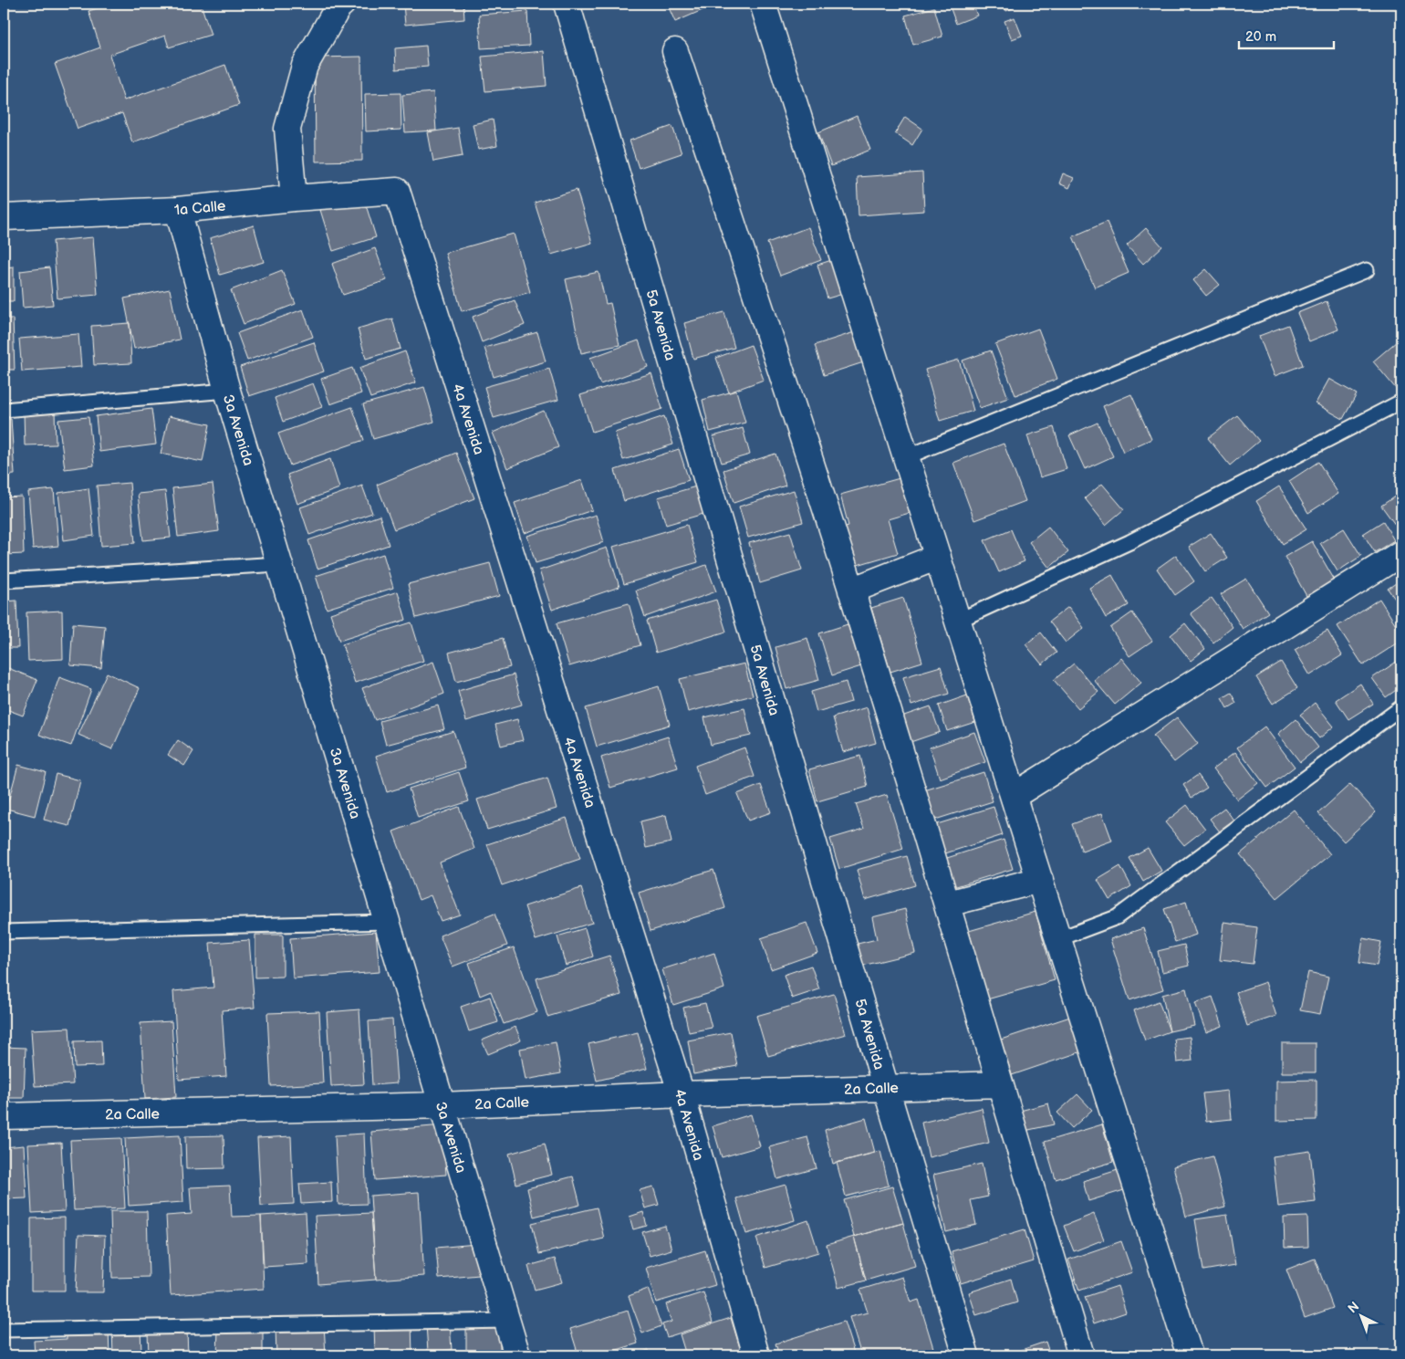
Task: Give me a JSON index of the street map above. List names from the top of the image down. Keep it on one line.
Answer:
{"streets":{"street":["1a Calle","5a Avenida","4a Avenida","3a Avenida","2a Calle"]},"crossings":[["1a Calle","4a Avenida"],["1a Calle","3a Avenida"],["5a Avenida","2a Calle"],["4a Avenida","2a Calle"],["3a Avenida","2a Calle"]],"scale_bar":"20 m","north":"top left"}
